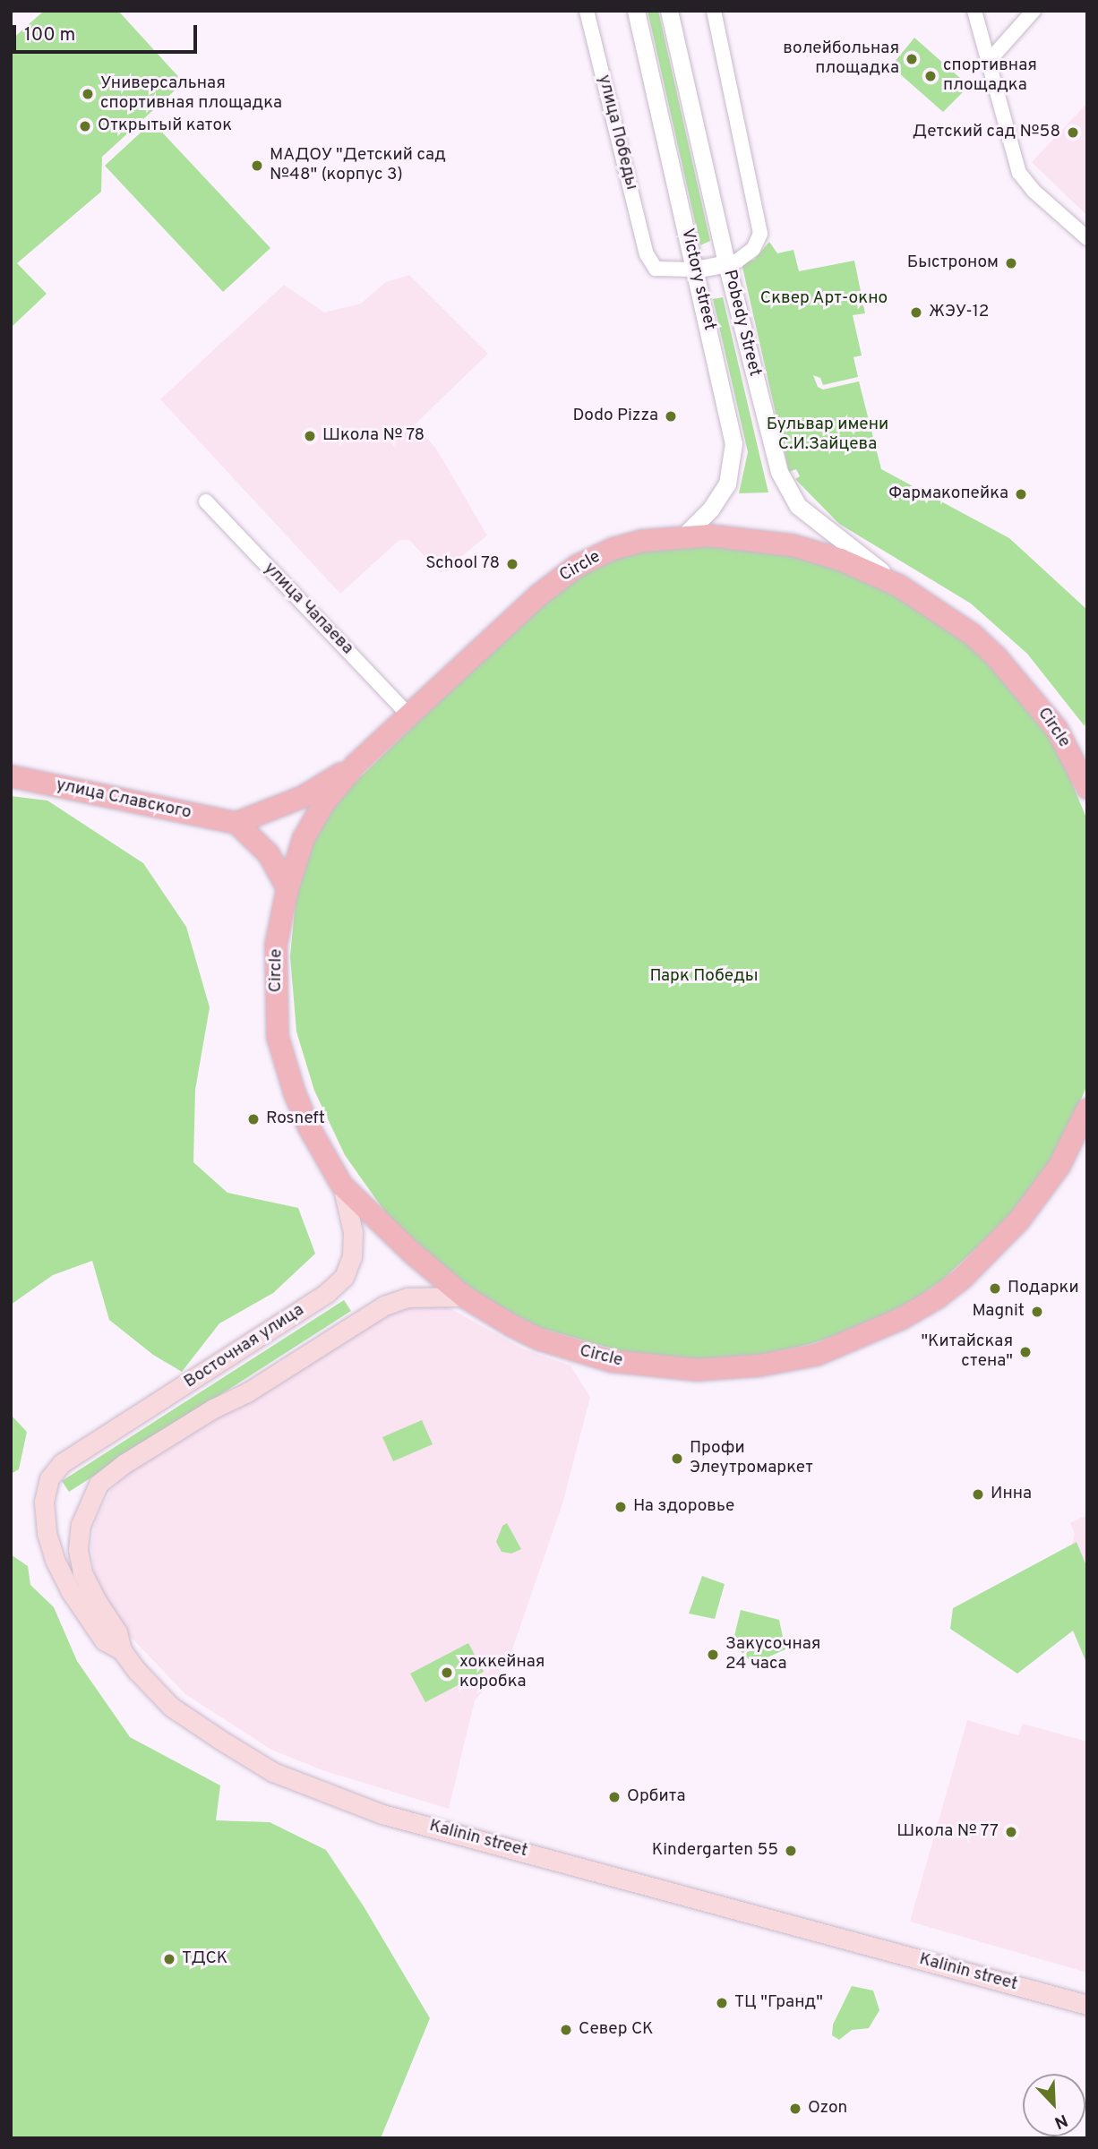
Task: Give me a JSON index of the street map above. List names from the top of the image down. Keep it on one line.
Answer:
{"streets":{"main road":["Circle","улица Славского","Восточная улица","Kalinin street"],"street":["улица Победы","Victory street","Pobedy Street","улица Чапаева"]},"crossings":[["улица Победы","Victory street"],["Victory street","Circle"],["Pobedy Street","Circle"],["Circle","улица Чапаева"],["Circle","Восточная улица"],["Восточная улица","Kalinin street"]],"parks":["Сквер Арт-окно","Бульвар имени С.И.Зайцева","Парк Победы"],"places":["волейбольная площадка","спортивная площадка","Универсальная спортивная площадка","Открытый каток","Детский сад №58","МАДОУ \"Детский сад №48\" (корпус 3)","Быстроном","ЖЭУ-12","Dodo Pizza","Школа № 78","Фармакопейка","School 78","Rosneft","Подарки","Magnit","\"Китайская стена\"","Профи Элеутромаркет","Инна","На здоровье","Закусочная 24 часа","хоккейная коробка","Орбита","Школа № 77","Kindergarten 55","ТДСК","ТЦ \"Гранд\"","Север СК","Ozon"],"scale_bar":"100 m","north":"bottom right"}
